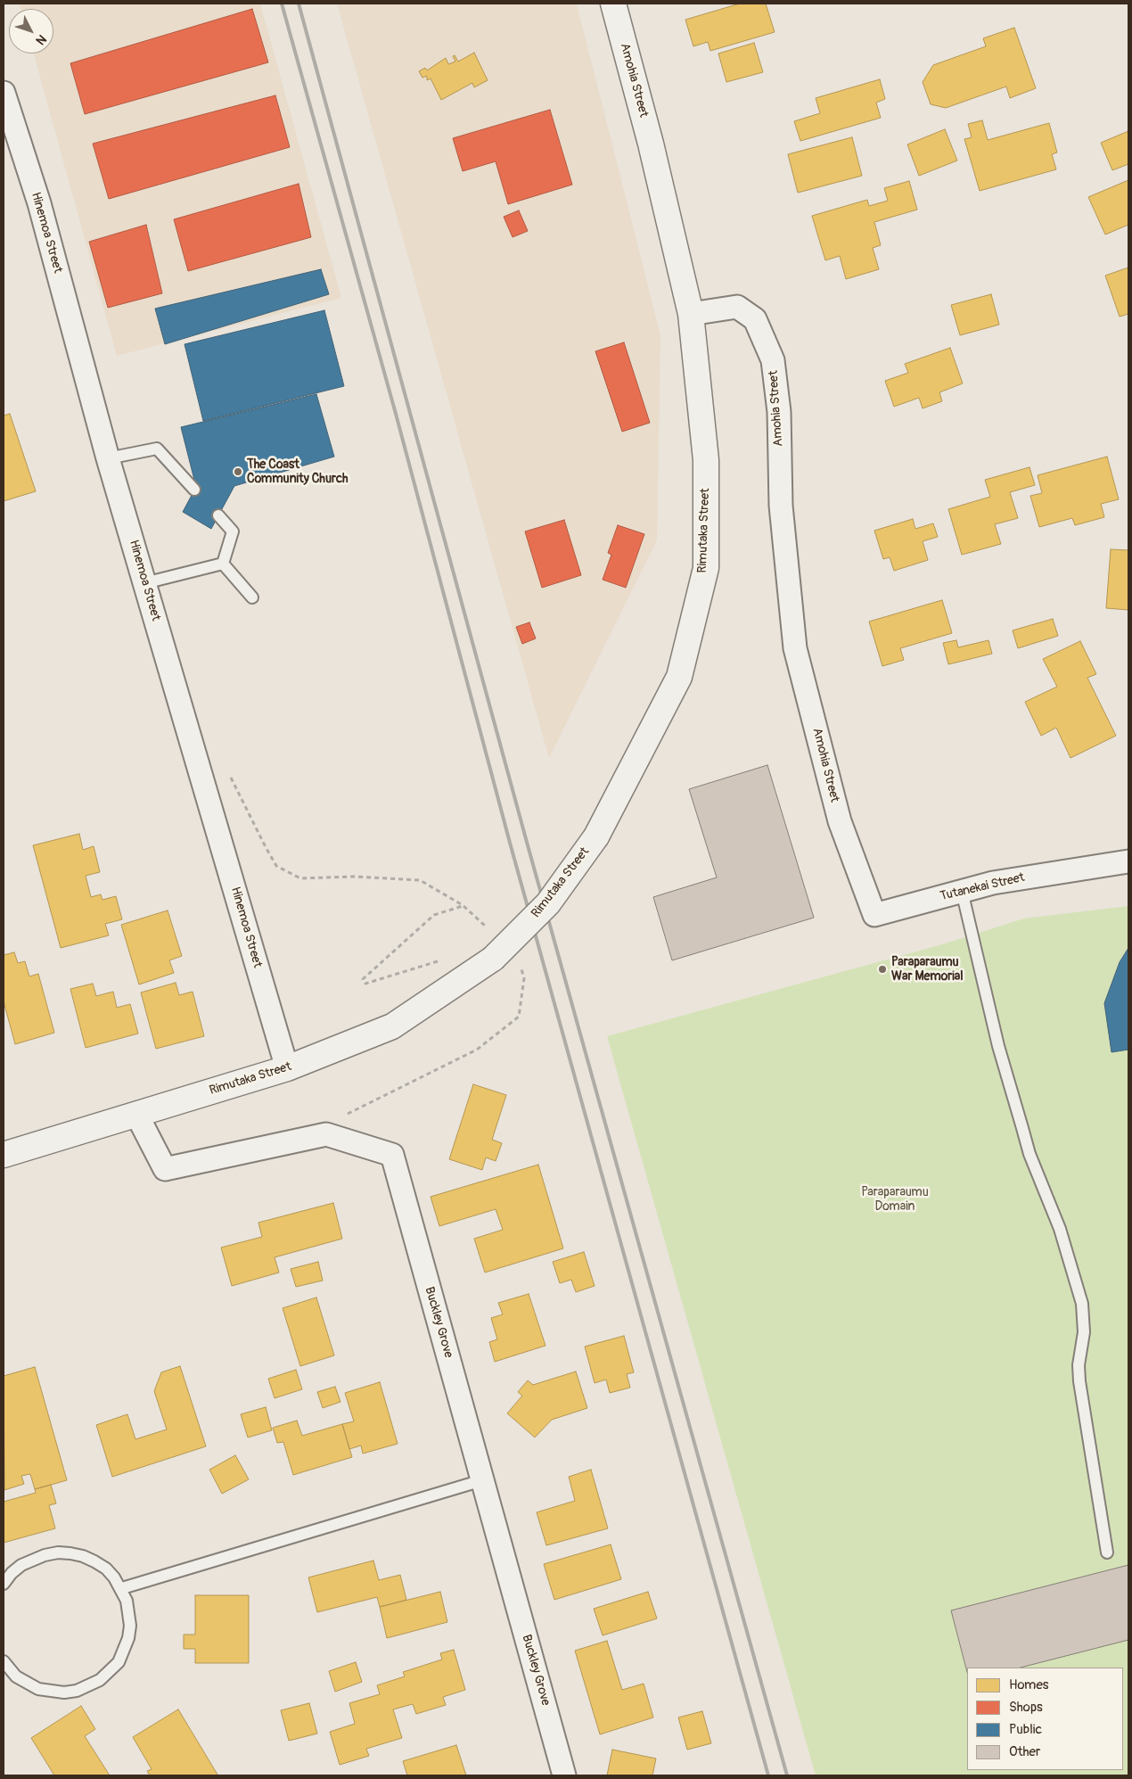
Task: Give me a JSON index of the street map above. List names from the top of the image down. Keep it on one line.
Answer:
{"streets":{"main road":["Amohia Street","Rimutaka Street"],"street":["Hinemoa Street","Tutanekai Street","Buckley Grove"]},"crossings":[["Amohia Street","Rimutaka Street"],["Amohia Street","Tutanekai Street"],["Hinemoa Street","Rimutaka Street"],["Rimutaka Street","Buckley Grove"]],"parks":["Paraparaumu Domain"],"places":["The Coast Community Church","Paraparaumu War Memorial"],"legend":["Homes","Shops","Public","Other"],"north":"bottom right"}
